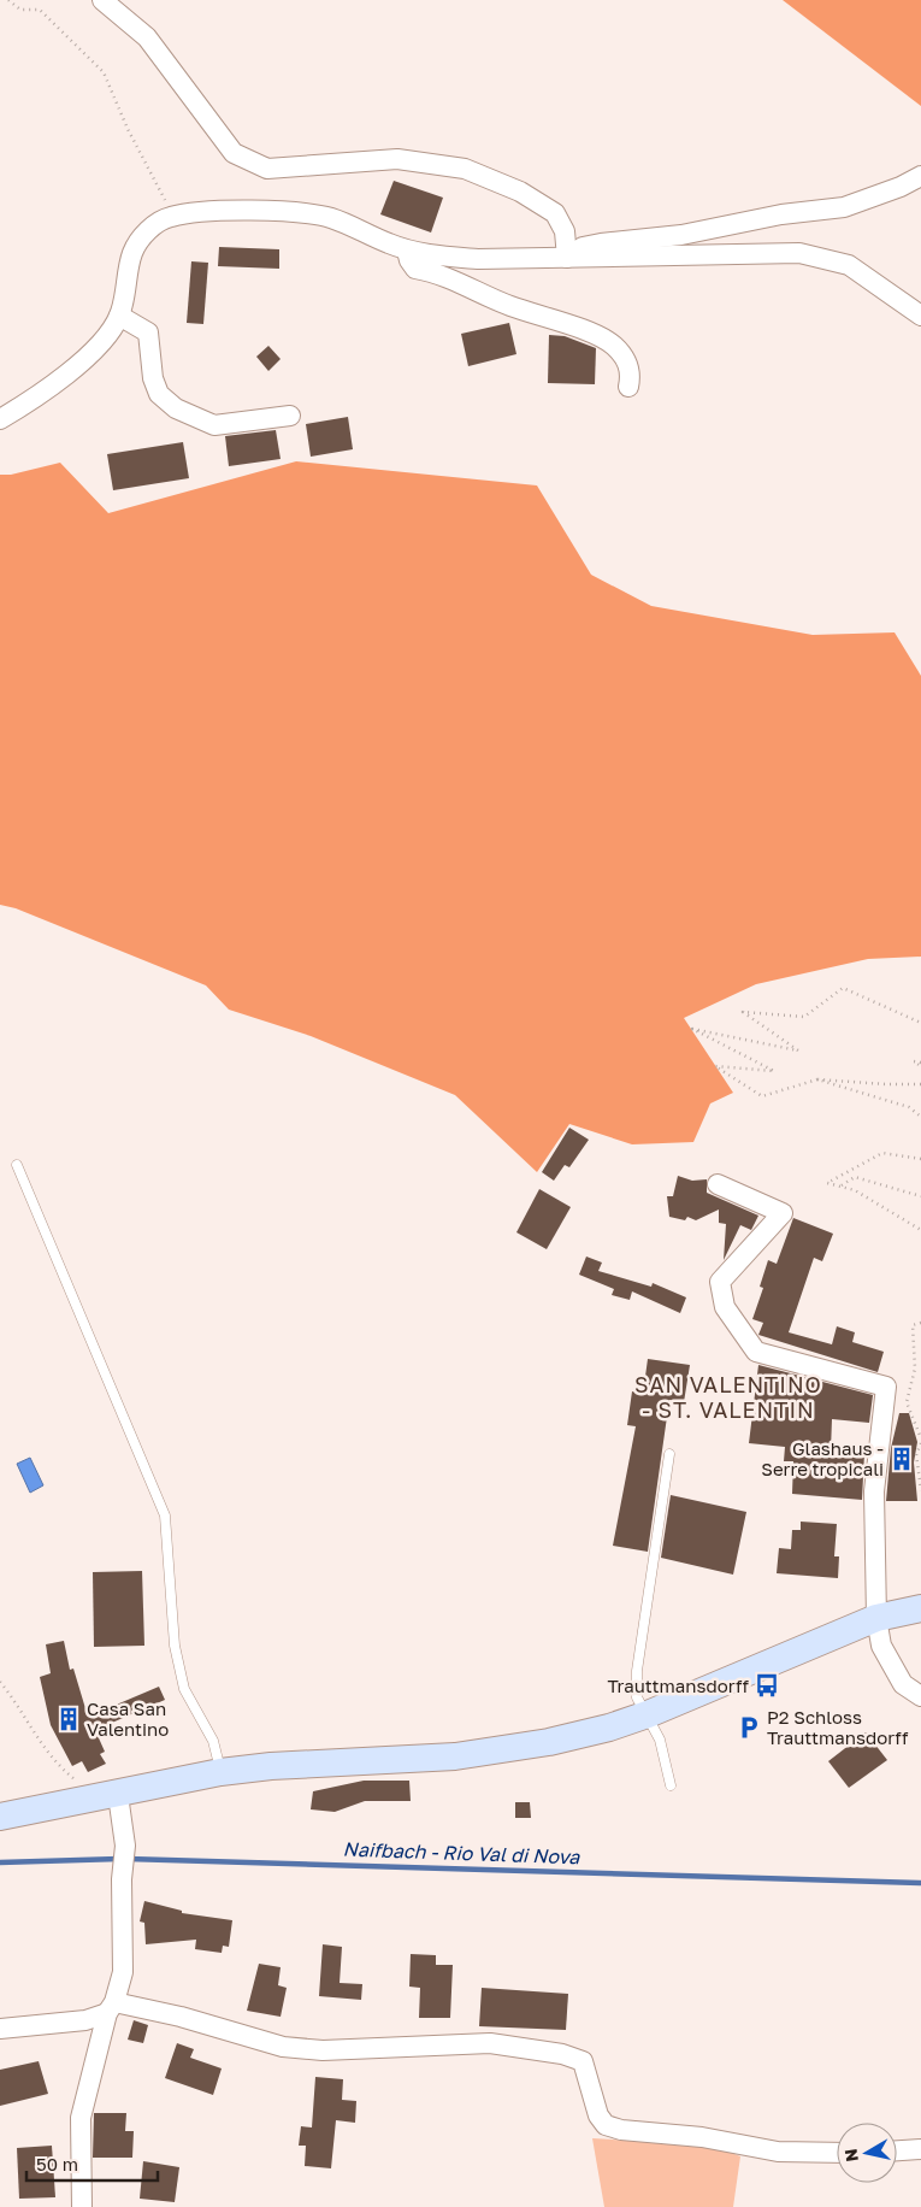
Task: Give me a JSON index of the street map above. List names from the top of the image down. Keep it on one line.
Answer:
{"districts":["SAN VALENTINO - ST. VALENTIN"],"water":["Naifbach - Rio Val di Nova"],"places":{"building":["Glashaus - Serre tropicali","Casa San Valentino"],"bus stop":["Trauttmansdorff"],"parking":["P2 Schloss Trauttmansdorff"]},"scale_bar":"50 m","north":"left"}
